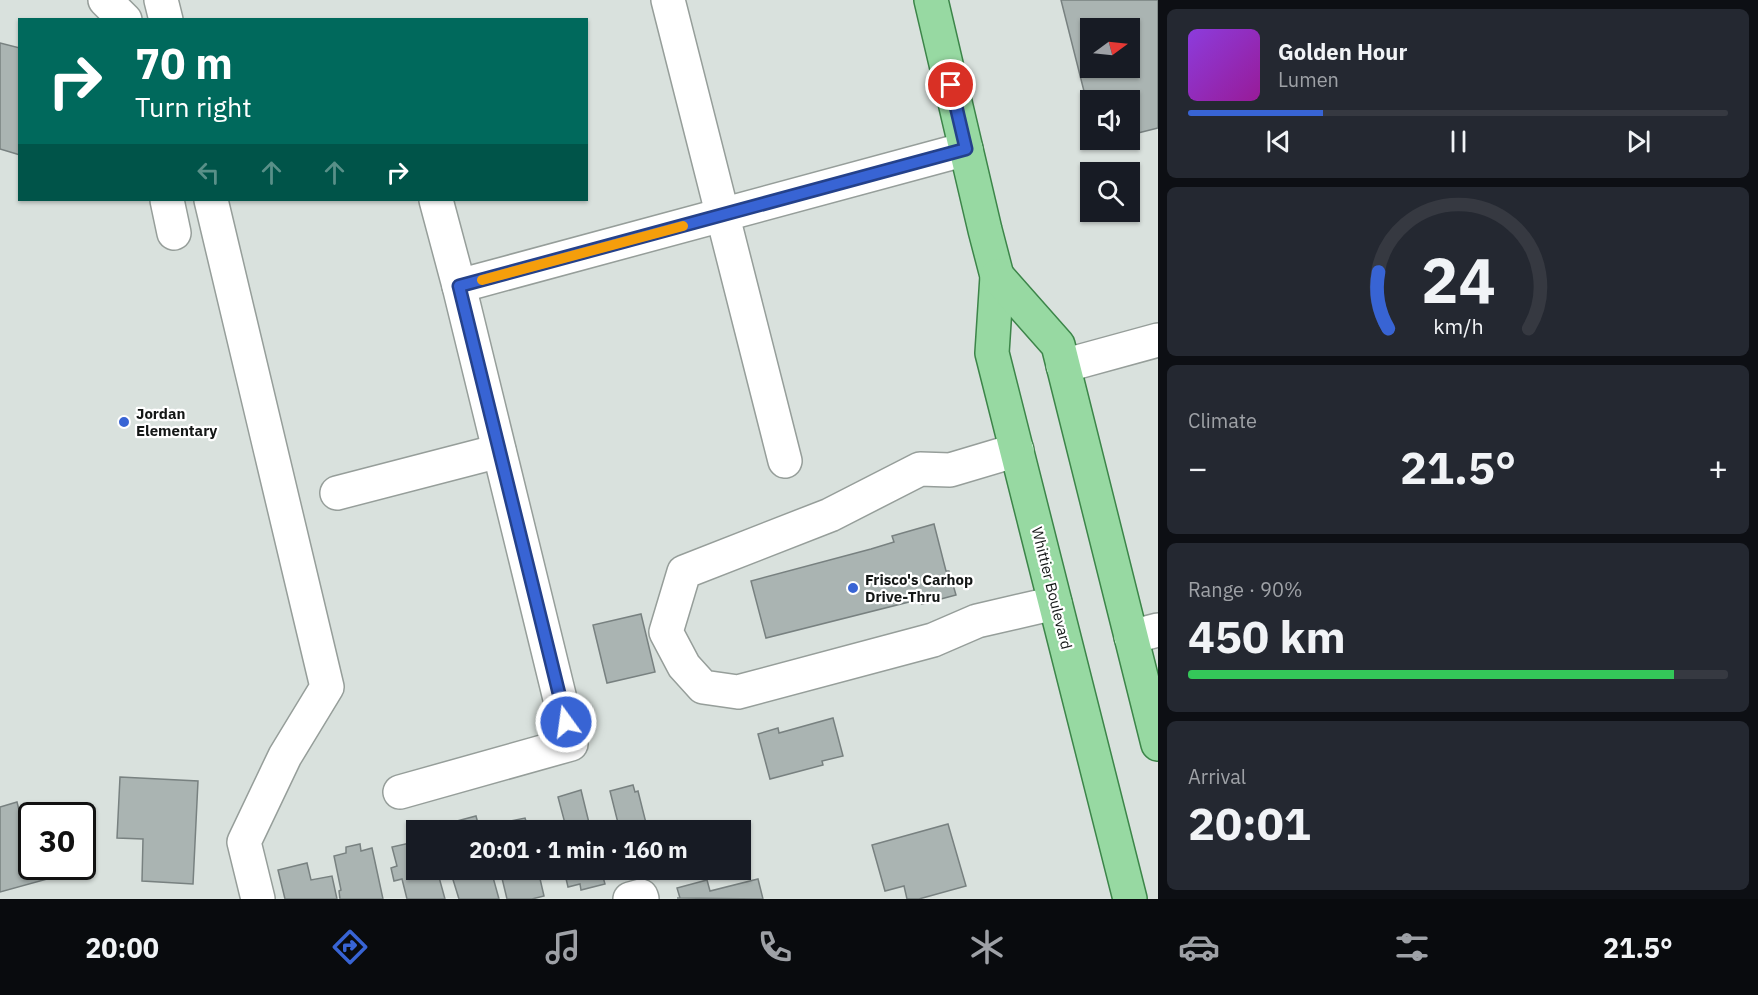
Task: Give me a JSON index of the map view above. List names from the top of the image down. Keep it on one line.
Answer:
{"streets":{"main road":["Whittier Boulevard"]},"places":["Jordan Elementary","Frisco's Carhop Drive-Thru"],"north":"right","page":{"turn":["70 m","Turn right"],"song":["Golden Hour","Lumen"],"tile":["Climate",["Range · 90%","450 km"],["Arrival","20:01"]],"heat":["−","21.5°","+"],"limit":"30","trip":"20:01 · 1 min · 160 m","tabs":["20:00","21.5°"],"gauge":["24","km/h"]}}
